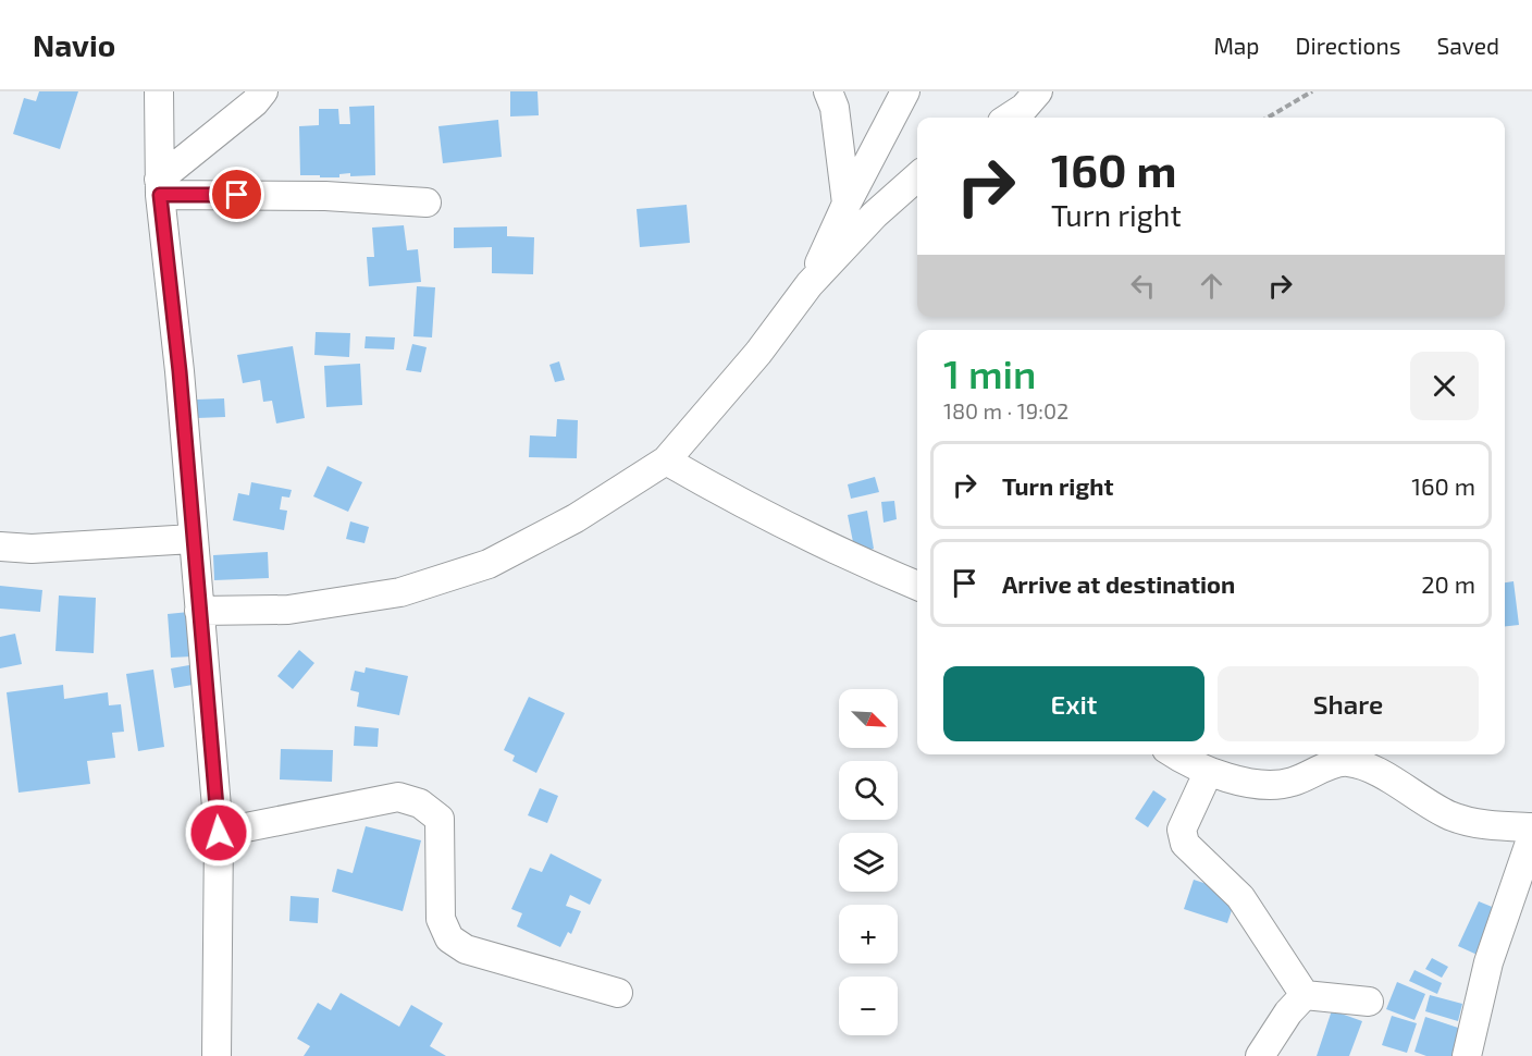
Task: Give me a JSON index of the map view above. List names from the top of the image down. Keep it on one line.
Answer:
{"north":"bottom right","page":{"header":"Navio","nav":["Map","Directions","Saved"],"turn":["160 m","Turn right"],"heading":["1 min","180 m · 19:02"],"list":[{"name":"Turn right","value":"160 m"},{"name":"Arrive at destination","value":"20 m"}],"buttons":["Exit","Share"],"map_buttons":["+","−"]}}
